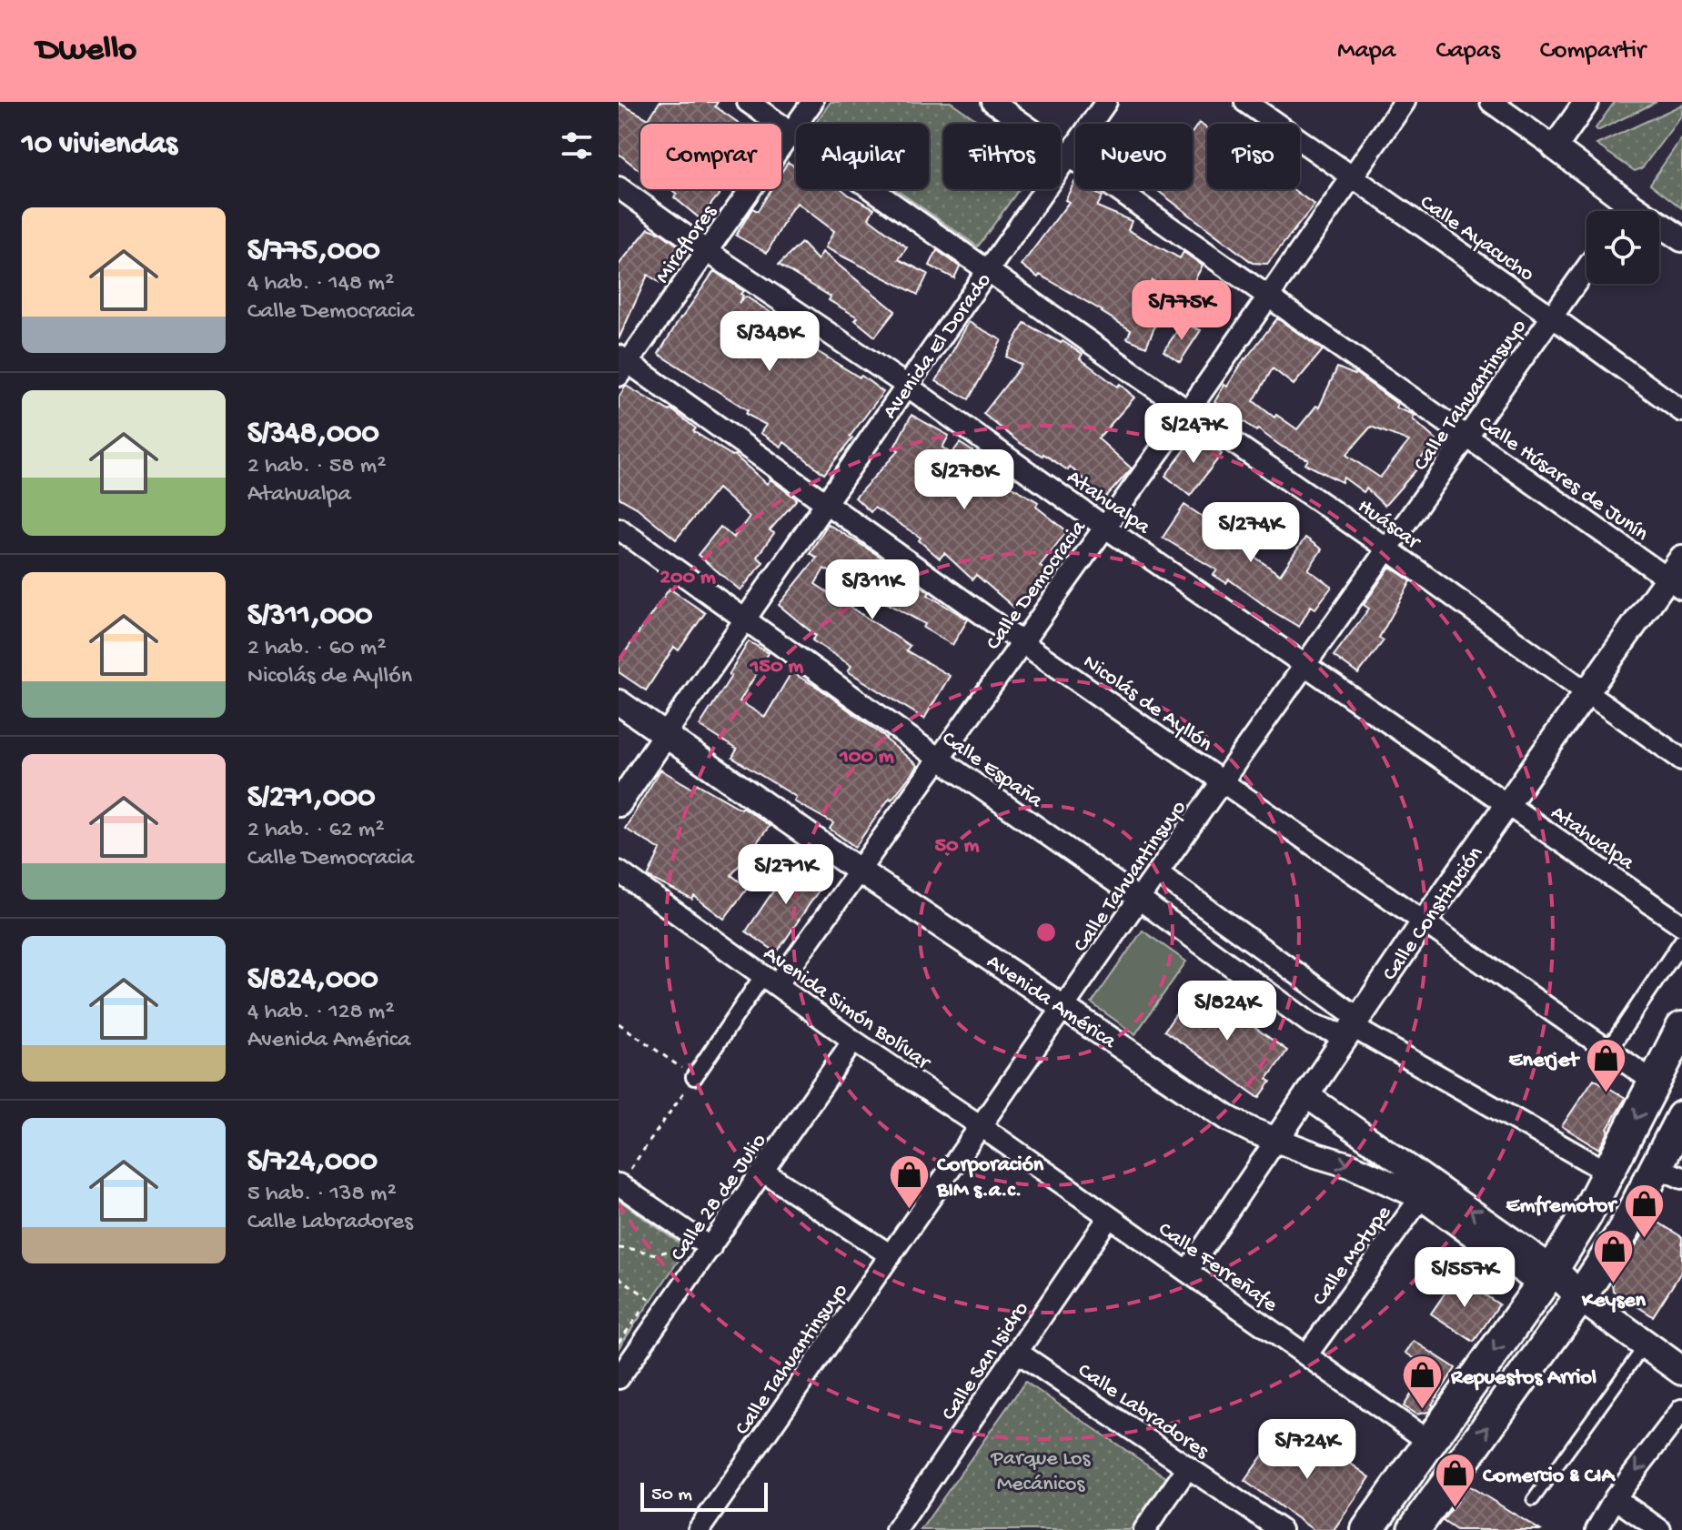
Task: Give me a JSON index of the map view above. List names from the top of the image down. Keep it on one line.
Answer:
{"streets":{"street":["Calle Ayacucho","Miraflores","Avenida El Dorado","Calle Tahuantinsuyo","Calle Húsares de Junín","Atahualpa","Huáscar","Calle Democracia","Nicolás de Ayllón","Calle España","Calle Constitución","Avenida América","Avenida Simón Bolívar","Calle 28 de Julio","Calle Motupe","Calle Ferreñafe","Calle San Isidro","Calle Labradores"]},"crossings":[["Calle Ayacucho","Calle Tahuantinsuyo"],["Calle Ayacucho","Calle Democracia"],["Miraflores","Atahualpa"],["Miraflores","Huáscar"],["Miraflores","Nicolás de Ayllón"],["Avenida El Dorado","Calle Húsares de Junín"],["Avenida El Dorado","Atahualpa"],["Avenida El Dorado","Huáscar"],["Avenida El Dorado","Nicolás de Ayllón"],["Avenida El Dorado","Calle España"],["Avenida El Dorado","Avenida América"],["Calle Tahuantinsuyo","Calle Húsares de Junín"],["Calle Tahuantinsuyo","Atahualpa"],["Calle Tahuantinsuyo","Huáscar"],["Calle Tahuantinsuyo","Nicolás de Ayllón"],["Calle Tahuantinsuyo","Calle España"],["Calle Tahuantinsuyo","Avenida América"],["Calle Tahuantinsuyo","Avenida Simón Bolívar"],["Calle Tahuantinsuyo","Calle Ferreñafe"],["Calle Húsares de Junín","Calle Democracia"],["Calle Húsares de Junín","Calle Constitución"],["Atahualpa","Calle Democracia"],["Atahualpa","Calle Constitución"],["Huáscar","Calle Democracia"],["Huáscar","Calle Constitución"],["Calle Democracia","Nicolás de Ayllón"],["Calle Democracia","Calle España"],["Calle Democracia","Avenida América"],["Calle Democracia","Avenida Simón Bolívar"],["Nicolás de Ayllón","Calle Constitución"],["Calle España","Calle Constitución"],["Calle Constitución","Avenida América"],["Calle Constitución","Calle Ferreñafe"],["Avenida América","Calle Motupe"],["Avenida Simón Bolívar","Calle 28 de Julio"],["Avenida Simón Bolívar","Calle Ferreñafe"],["Calle Motupe","Calle Ferreñafe"],["Calle Ferreñafe","Calle San Isidro"],["Calle San Isidro","Calle Labradores"]],"parks":["Parque Los Mecánicos"],"places":{"shop":["Enerjet","Corporación BIM s.a.c.","Emfremotor","Keysen","Repuestos Arriol","Comercio & CIA"]},"scale_bar":"50 m","page":{"header":"Dwello","nav":["Mapa","Capas","Compartir"],"heading":"10 viviendas","chip":["Comprar","Alquilar","Filtros","Nuevo","Piso"],"list":[{"name":"S/775,000","note":"4 hab. · 148 m² · Calle Democracia"},{"name":"S/348,000","note":"2 hab. · 58 m² · Atahualpa"},{"name":"S/311,000","note":"2 hab. · 60 m² · Nicolás de Ayllón"},{"name":"S/271,000","note":"2 hab. · 62 m² · Calle Democracia"},{"name":"S/824,000","note":"4 hab. · 128 m² · Avenida América"},{"name":"S/724,000","note":"5 hab. · 138 m² · Calle Labradores"}],"price":["S/775K","S/348K","S/247K","S/278K","S/274K","S/311K","S/271K","S/824K","S/557K","S/724K"],"scale":"50 m"},"rings":["200 m","150 m","100 m","50 m"]}
